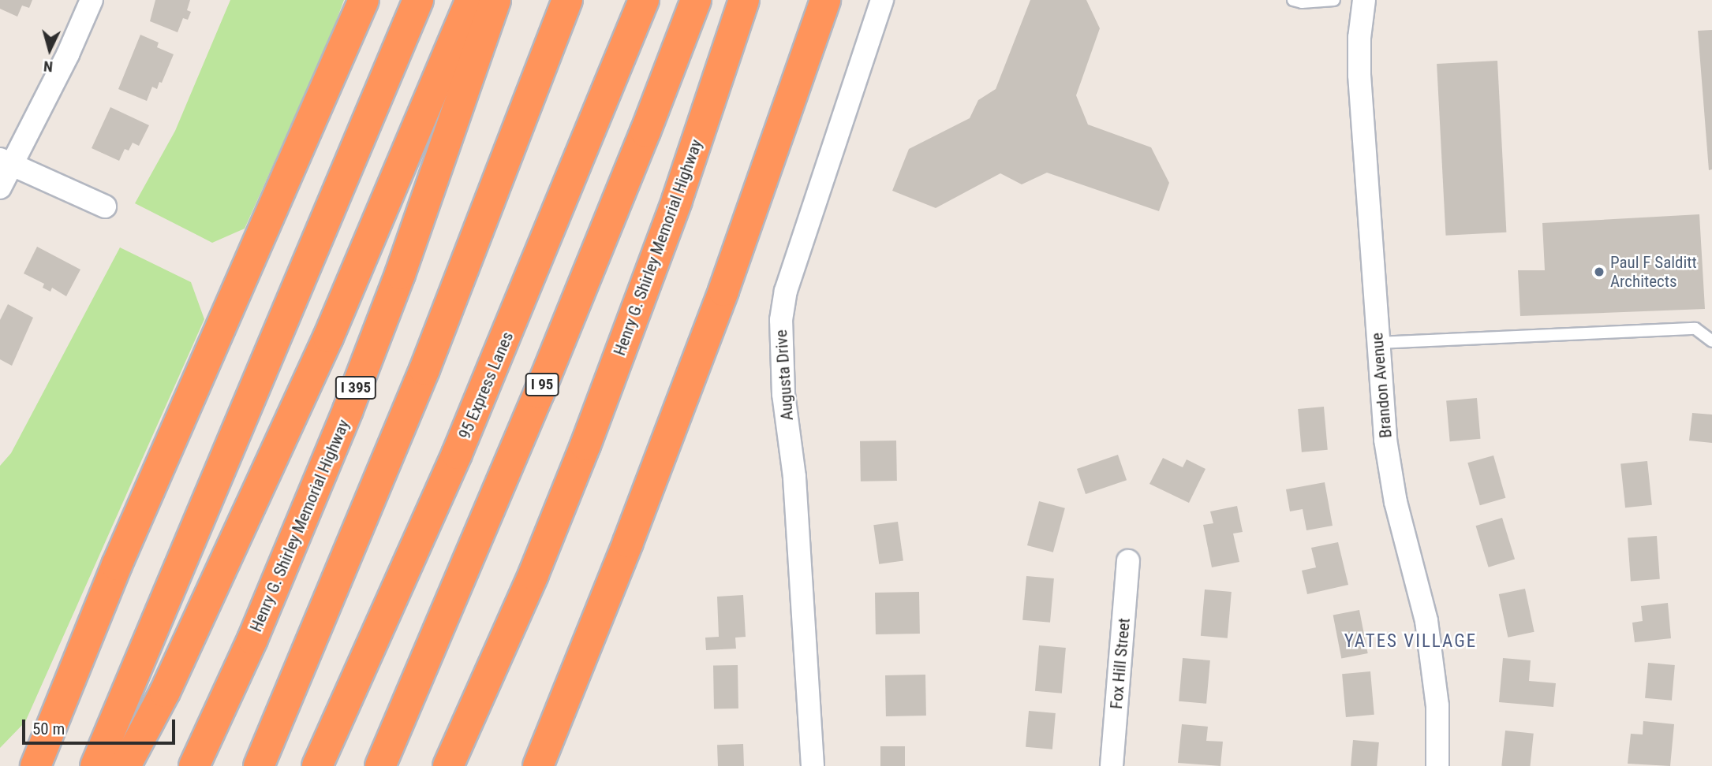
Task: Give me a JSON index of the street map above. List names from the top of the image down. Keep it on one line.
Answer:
{"streets":{"highway":["Henry G. Shirley Memorial Highway","I 95","95 Express Lanes","I 395"],"street":["Augusta Drive","Brandon Avenue","Fox Hill Street"]},"districts":["YATES VILLAGE"],"places":["Paul F Salditt Architects"],"scale_bar":"50 m","north":"bottom"}
